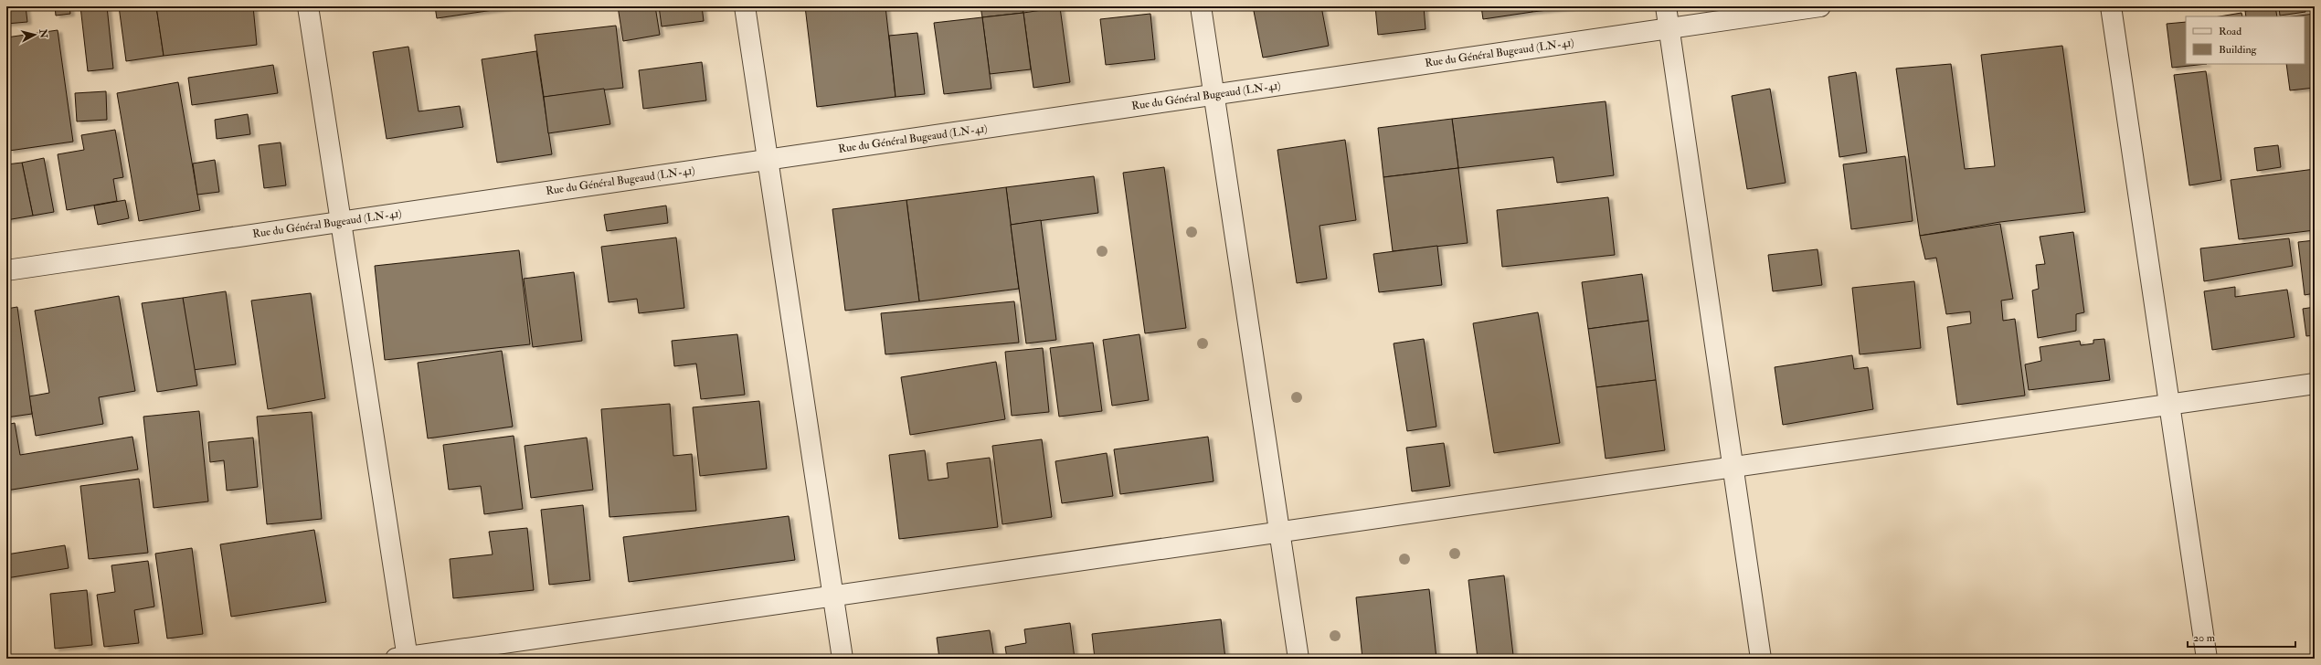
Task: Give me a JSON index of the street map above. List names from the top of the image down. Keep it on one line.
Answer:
{"streets":{"street":["Rue du Général Bugeaud (LN-41)"]},"legend":["Road","Building"],"scale_bar":"20 m","north":"right"}
